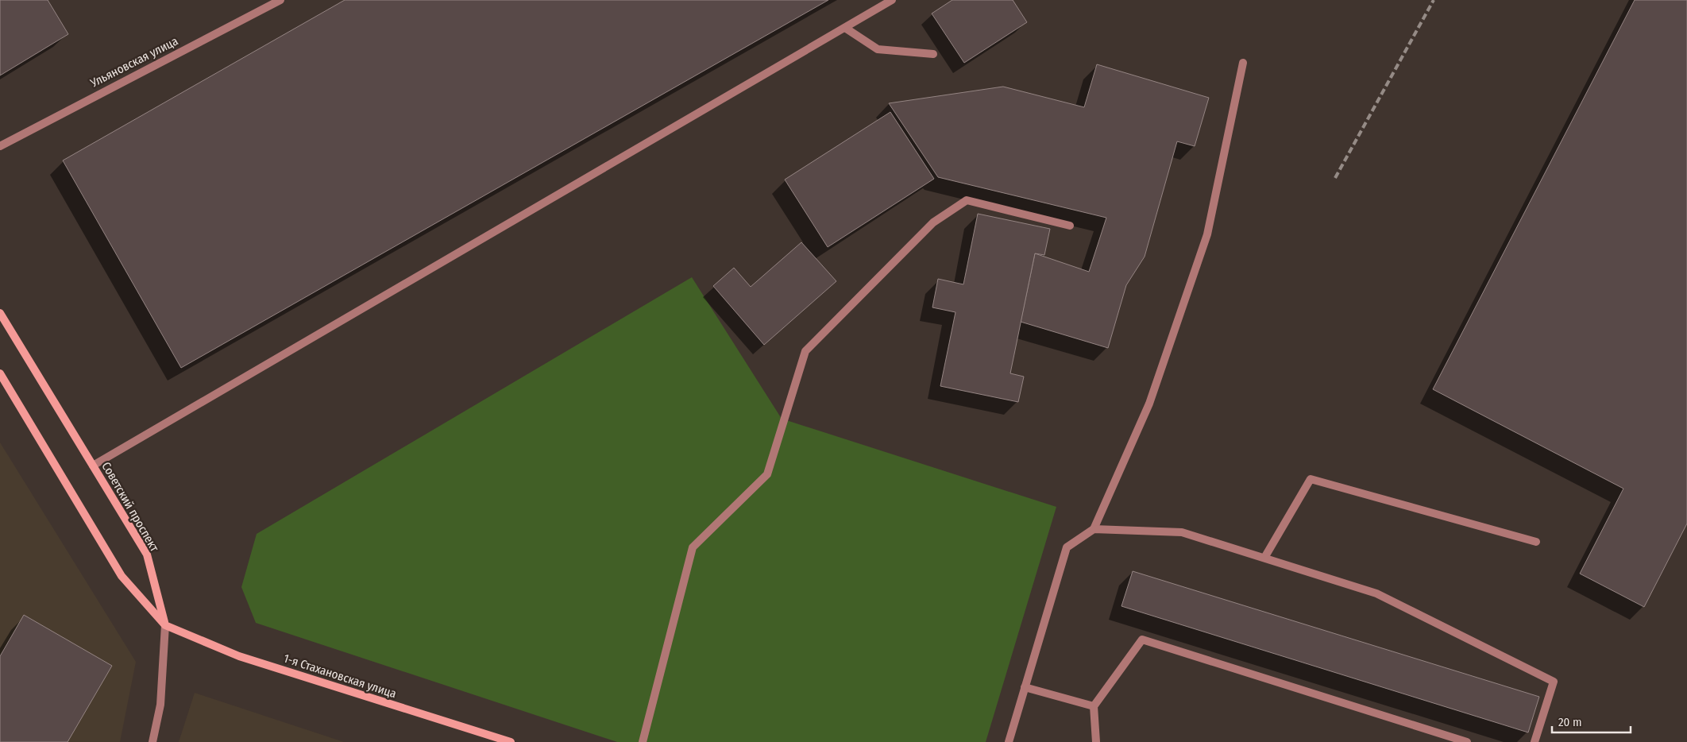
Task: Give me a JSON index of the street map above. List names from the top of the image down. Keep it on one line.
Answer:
{"streets":{"main road":["Советский проспект","1-я Стахановская улица"],"street":["Ульяновская улица"]},"crossings":[["Советский проспект","1-я Стахановская улица"]],"scale_bar":"20 m"}
